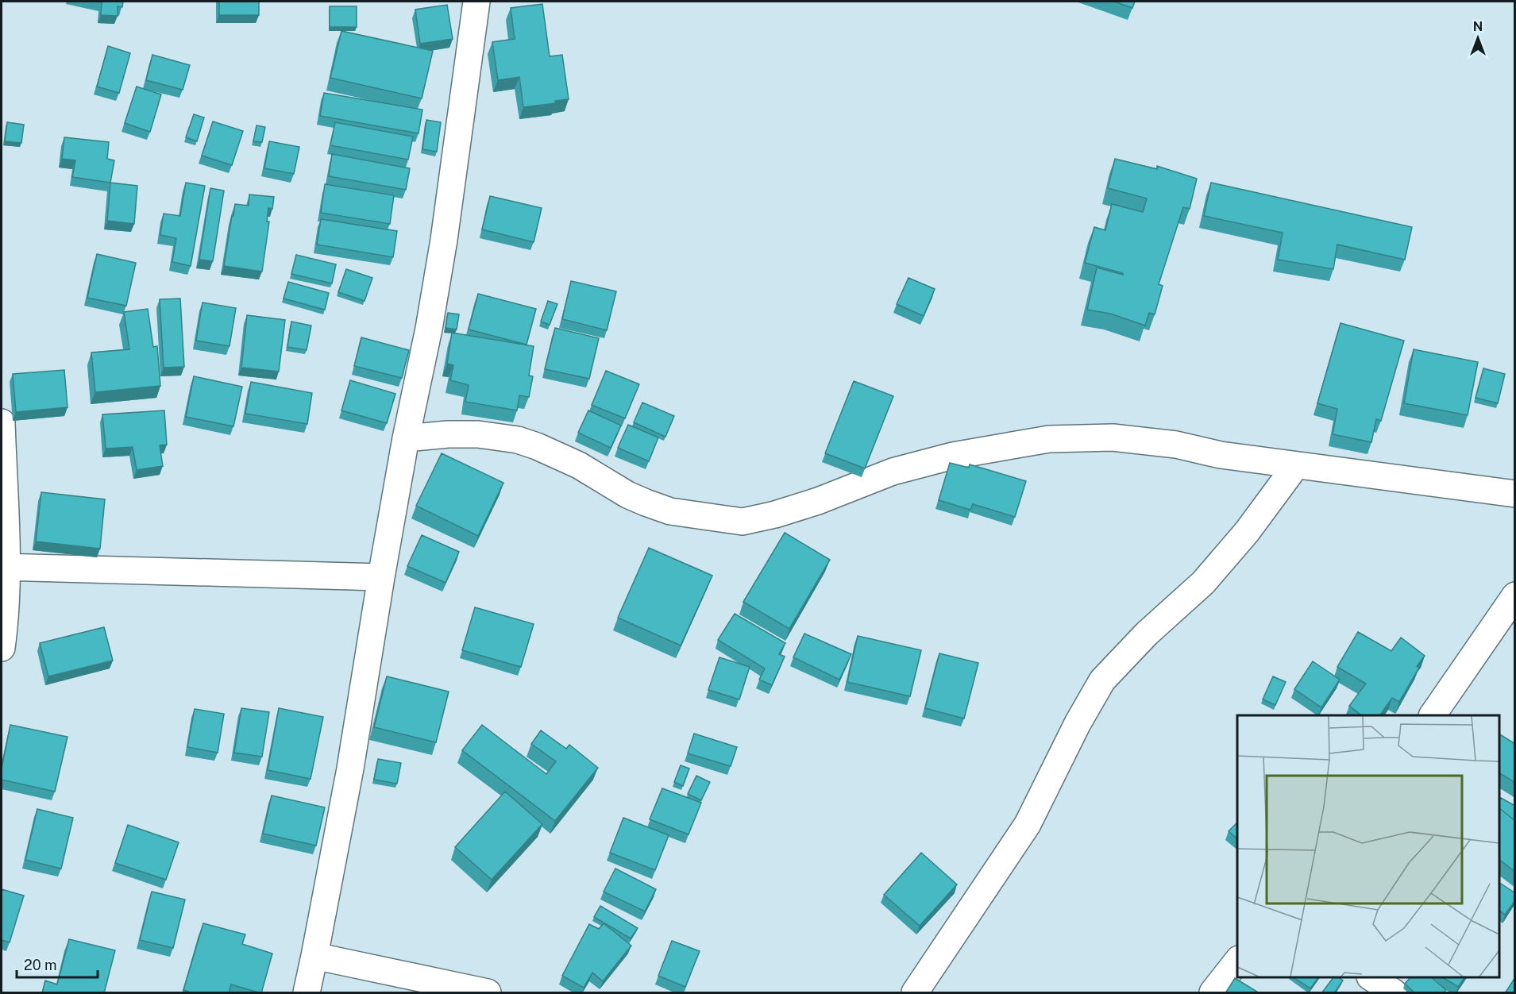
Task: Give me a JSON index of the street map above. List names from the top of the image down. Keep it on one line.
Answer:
{"scale_bar":"20 m","north":"top"}
